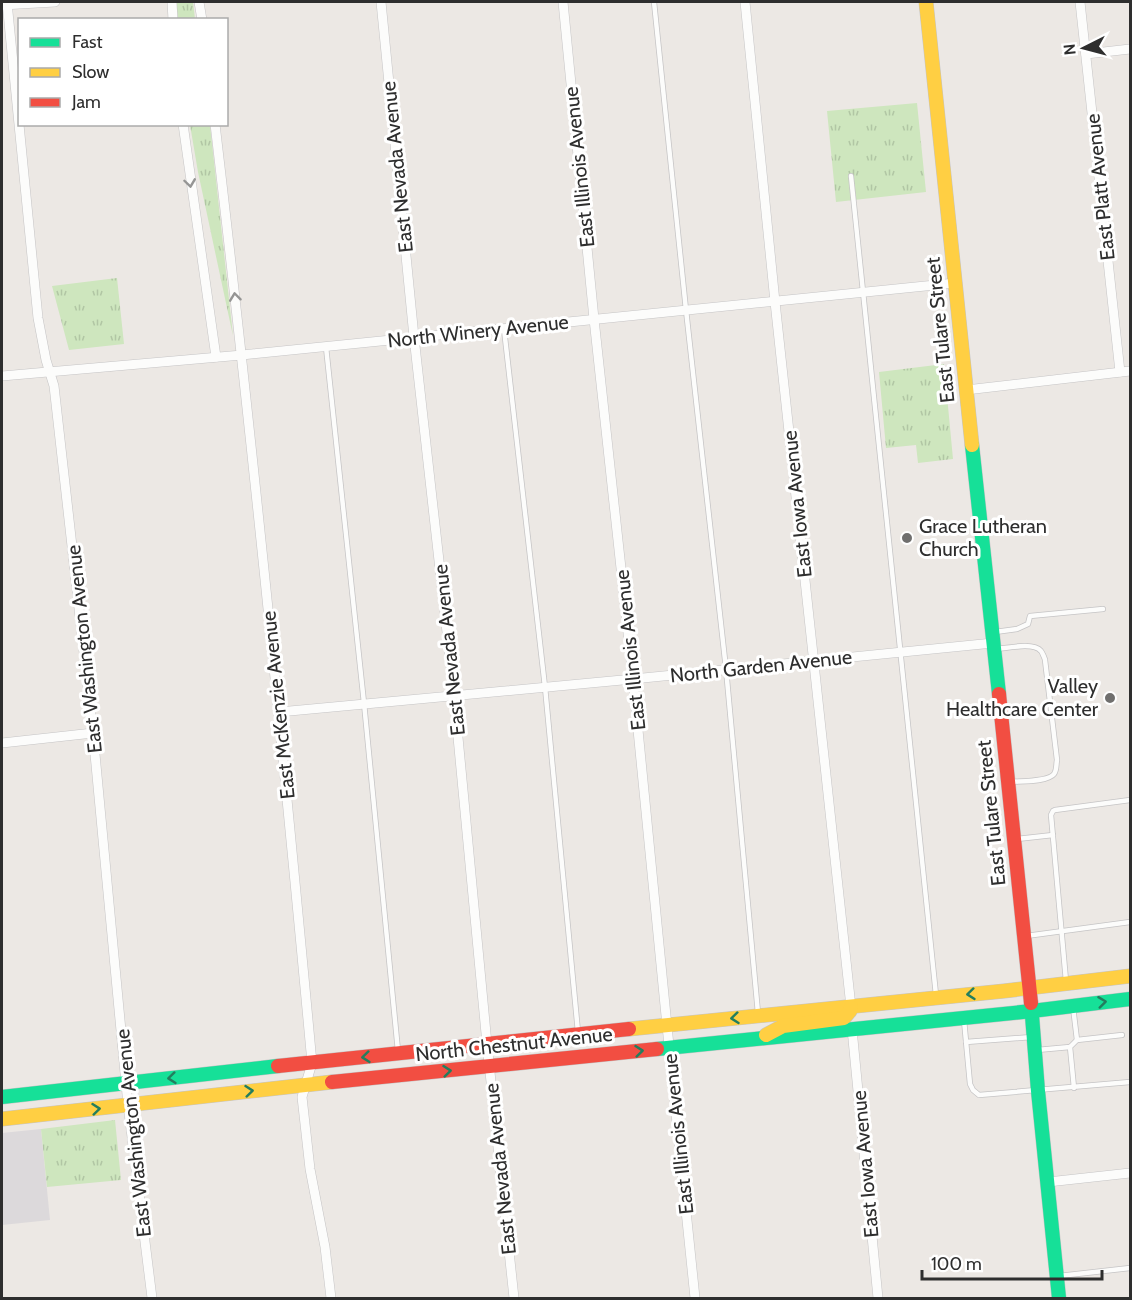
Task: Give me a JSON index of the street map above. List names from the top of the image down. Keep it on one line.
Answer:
{"streets":{"main road":["East Tulare Street","North Chestnut Avenue"],"street":["East Nevada Avenue","East Illinois Avenue","East Platt Avenue","North Winery Avenue","East Iowa Avenue","East Washington Avenue","North Garden Avenue","East McKenzie Avenue"]},"crossings":[["East Nevada Avenue","North Winery Avenue"],["East Nevada Avenue","North Garden Avenue"],["East Nevada Avenue","North Chestnut Avenue"],["East Illinois Avenue","North Winery Avenue"],["East Illinois Avenue","North Garden Avenue"],["East Illinois Avenue","North Chestnut Avenue"],["East Tulare Street","North Winery Avenue"],["East Tulare Street","North Garden Avenue"],["East Tulare Street","North Chestnut Avenue"],["North Winery Avenue","East Iowa Avenue"],["North Winery Avenue","East Washington Avenue"],["North Winery Avenue","East McKenzie Avenue"],["East Iowa Avenue","North Garden Avenue"],["East Iowa Avenue","North Chestnut Avenue"],["East Washington Avenue","North Chestnut Avenue"],["North Garden Avenue","East McKenzie Avenue"],["East McKenzie Avenue","North Chestnut Avenue"]],"places":["Grace Lutheran Church","Valley Healthcare Center"],"legend":["Fast","Slow","Jam"],"scale_bar":"100 m","north":"left"}
